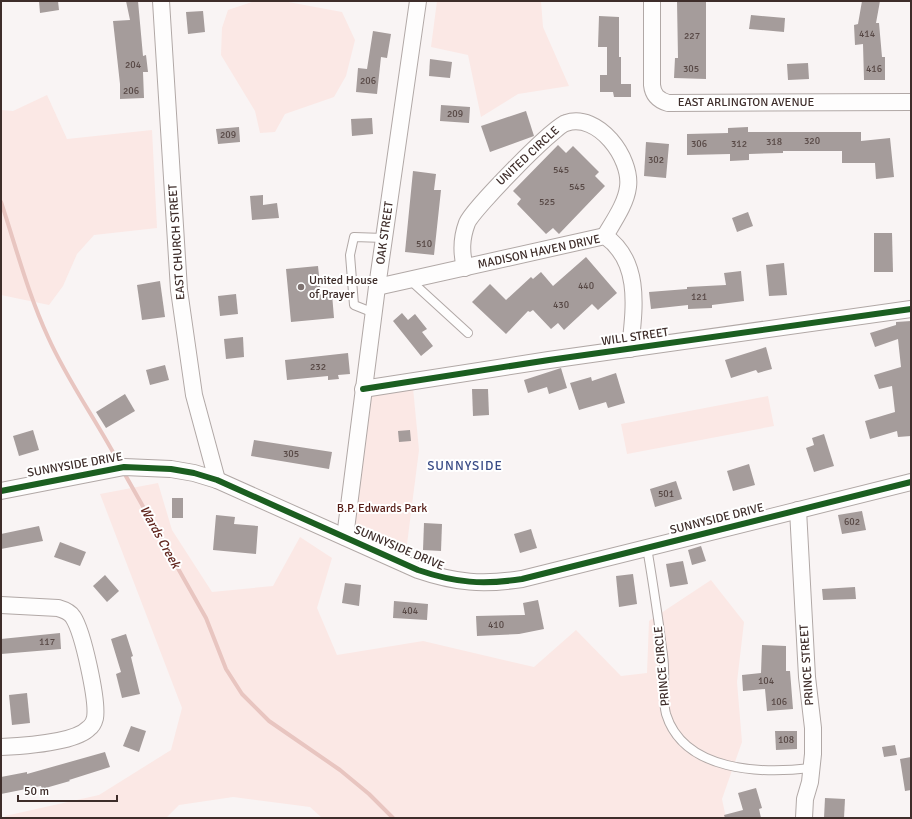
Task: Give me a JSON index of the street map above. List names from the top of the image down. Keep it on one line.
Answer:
{"streets":{"street":["EAST ARLINGTON AVENUE","UNITED CIRCLE","OAK STREET","EAST CHURCH STREET","MADISON HAVEN DRIVE","WILL STREET","SUNNYSIDE DRIVE","PRINCE STREET"],"lane":["PRINCE CIRCLE"]},"crossings":[["UNITED CIRCLE","MADISON HAVEN DRIVE"],["OAK STREET","MADISON HAVEN DRIVE"],["OAK STREET","WILL STREET"],["OAK STREET","SUNNYSIDE DRIVE"],["EAST CHURCH STREET","SUNNYSIDE DRIVE"],["MADISON HAVEN DRIVE","WILL STREET"],["SUNNYSIDE DRIVE","PRINCE STREET"],["SUNNYSIDE DRIVE","PRINCE CIRCLE"],["PRINCE STREET","PRINCE CIRCLE"]],"districts":["SUNNYSIDE"],"water":["Wards Creek"],"parks":["B.P. Edwards Park"],"places":["United House of Prayer"],"house_numbers":["414","227","204","305","416","206","206","209","209","320","318","306","312","302","545","545","525","510","440","121","430","232","305","501","602","404","410","117","104","106","108"],"scale_bar":"50 m"}
